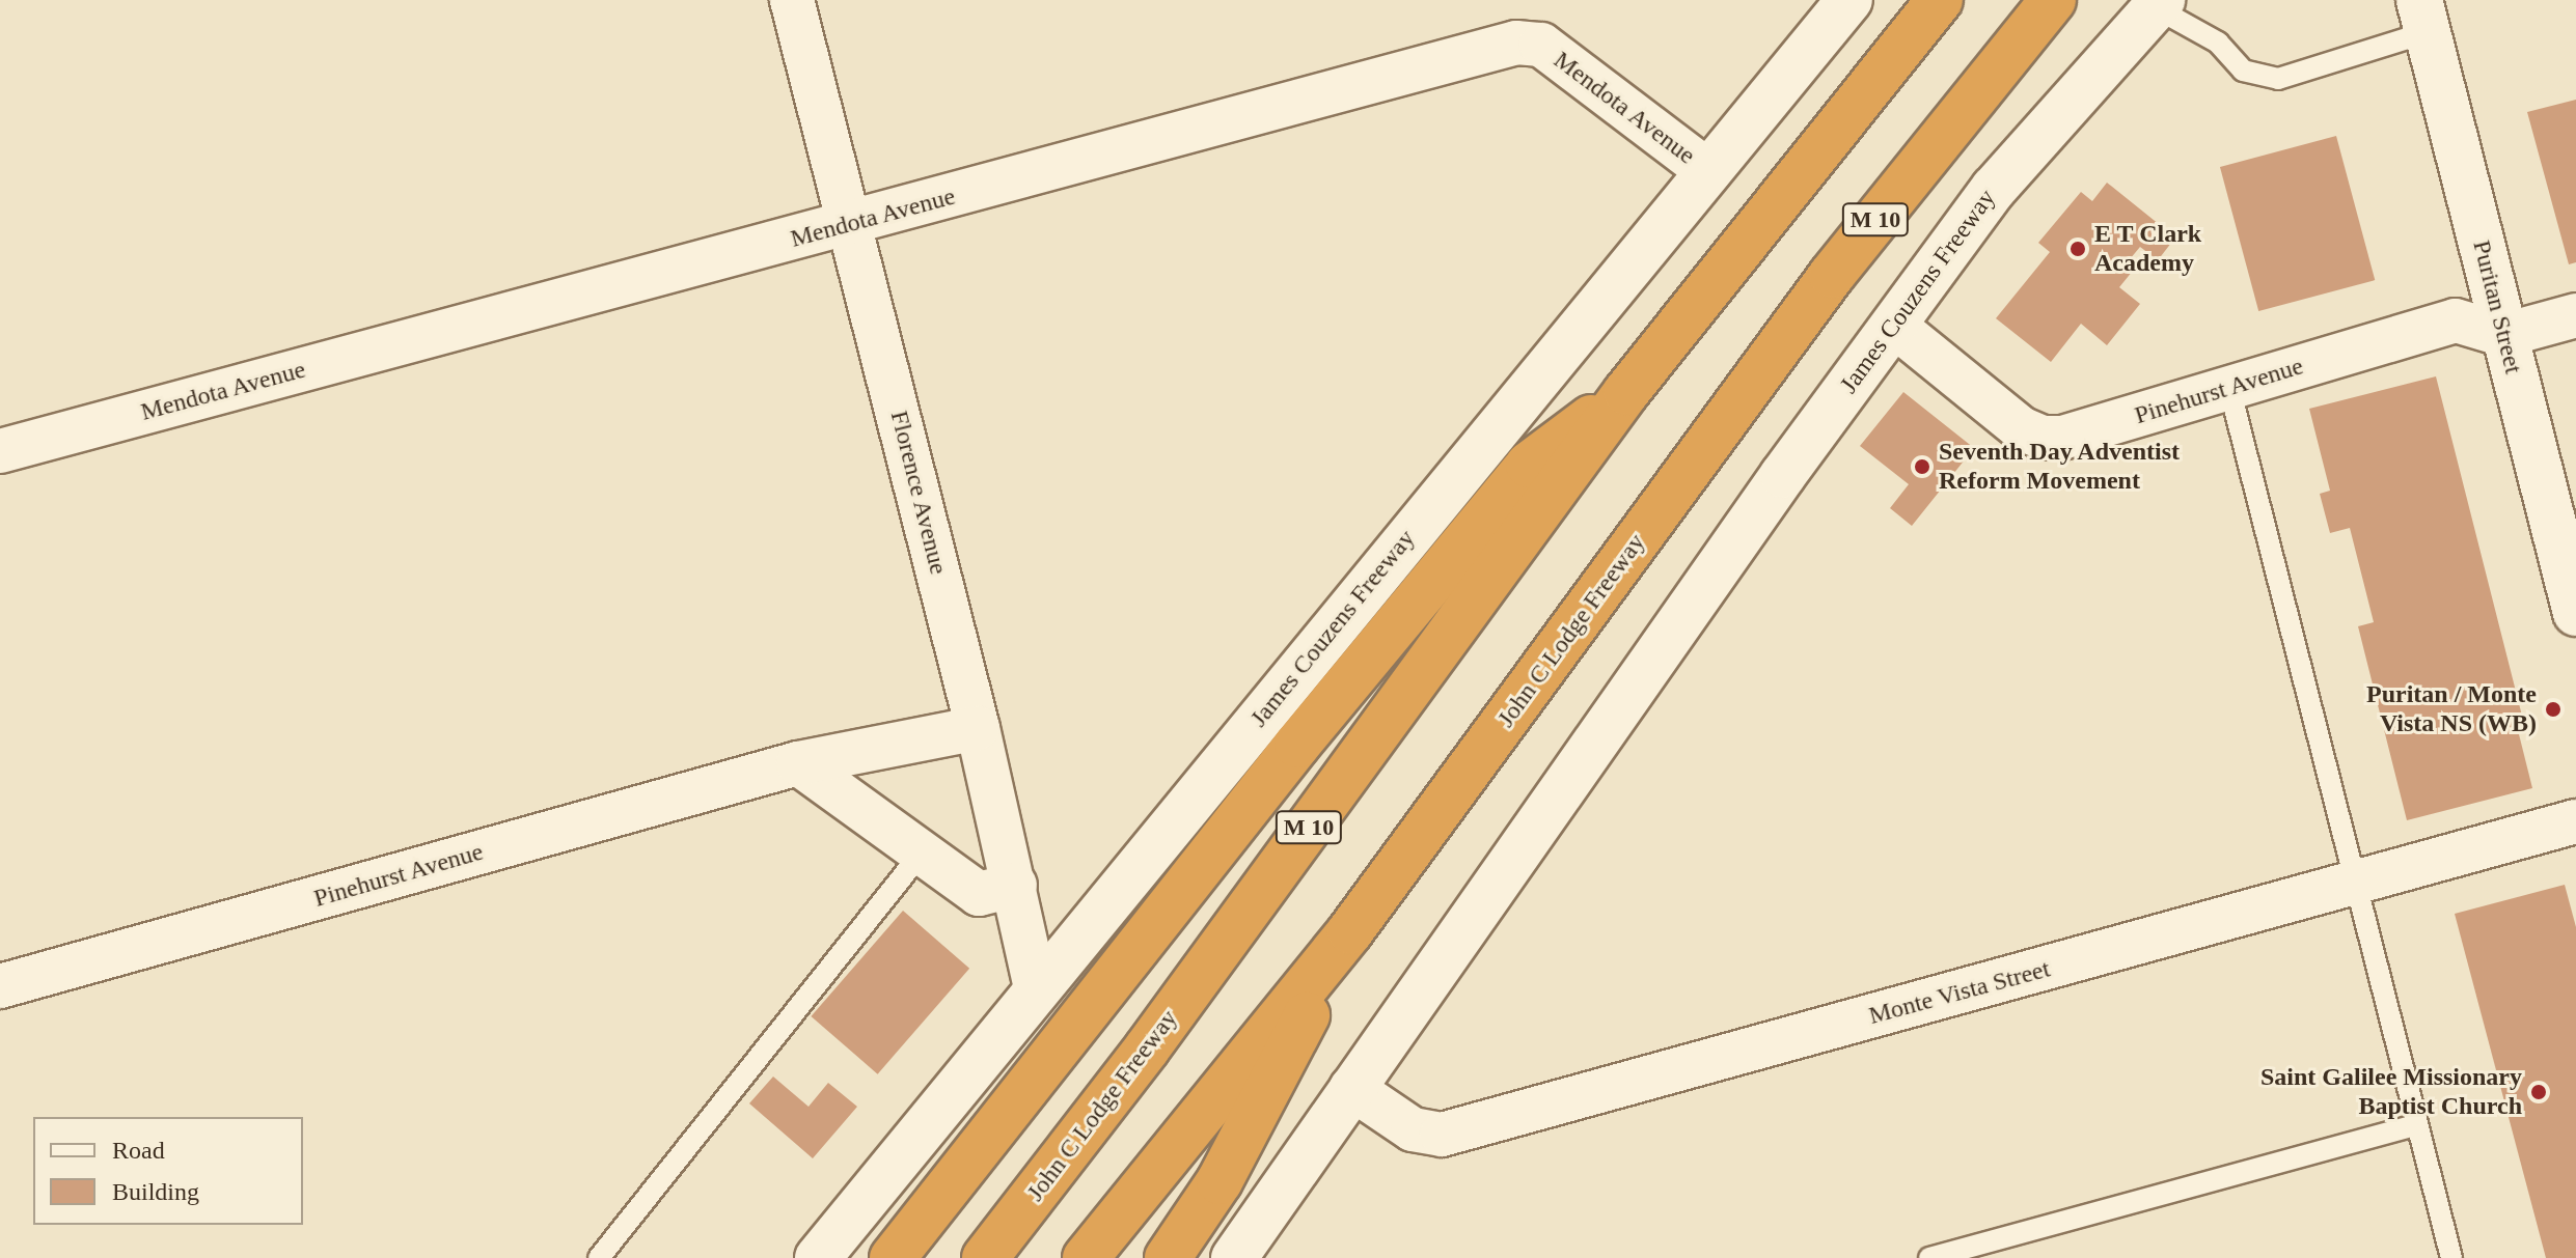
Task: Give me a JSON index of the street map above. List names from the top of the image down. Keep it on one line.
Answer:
{"streets":{"highway":["M 10","John C Lodge Freeway"],"main road":["James Couzens Freeway","Puritan Street"],"street":["Mendota Avenue","Pinehurst Avenue","Florence Avenue","Monte Vista Street"]},"crossings":[["Mendota Avenue","James Couzens Freeway"],["Mendota Avenue","Florence Avenue"],["James Couzens Freeway","Pinehurst Avenue"],["James Couzens Freeway","Florence Avenue"],["James Couzens Freeway","Monte Vista Street"],["Puritan Street","Pinehurst Avenue"],["Pinehurst Avenue","Florence Avenue"]],"places":["E T Clark Academy","Seventh Day Adventist Reform Movement","Puritan / Monte Vista NS (WB)","Saint Galilee Missionary Baptist Church"],"legend":["Road","Building"]}
